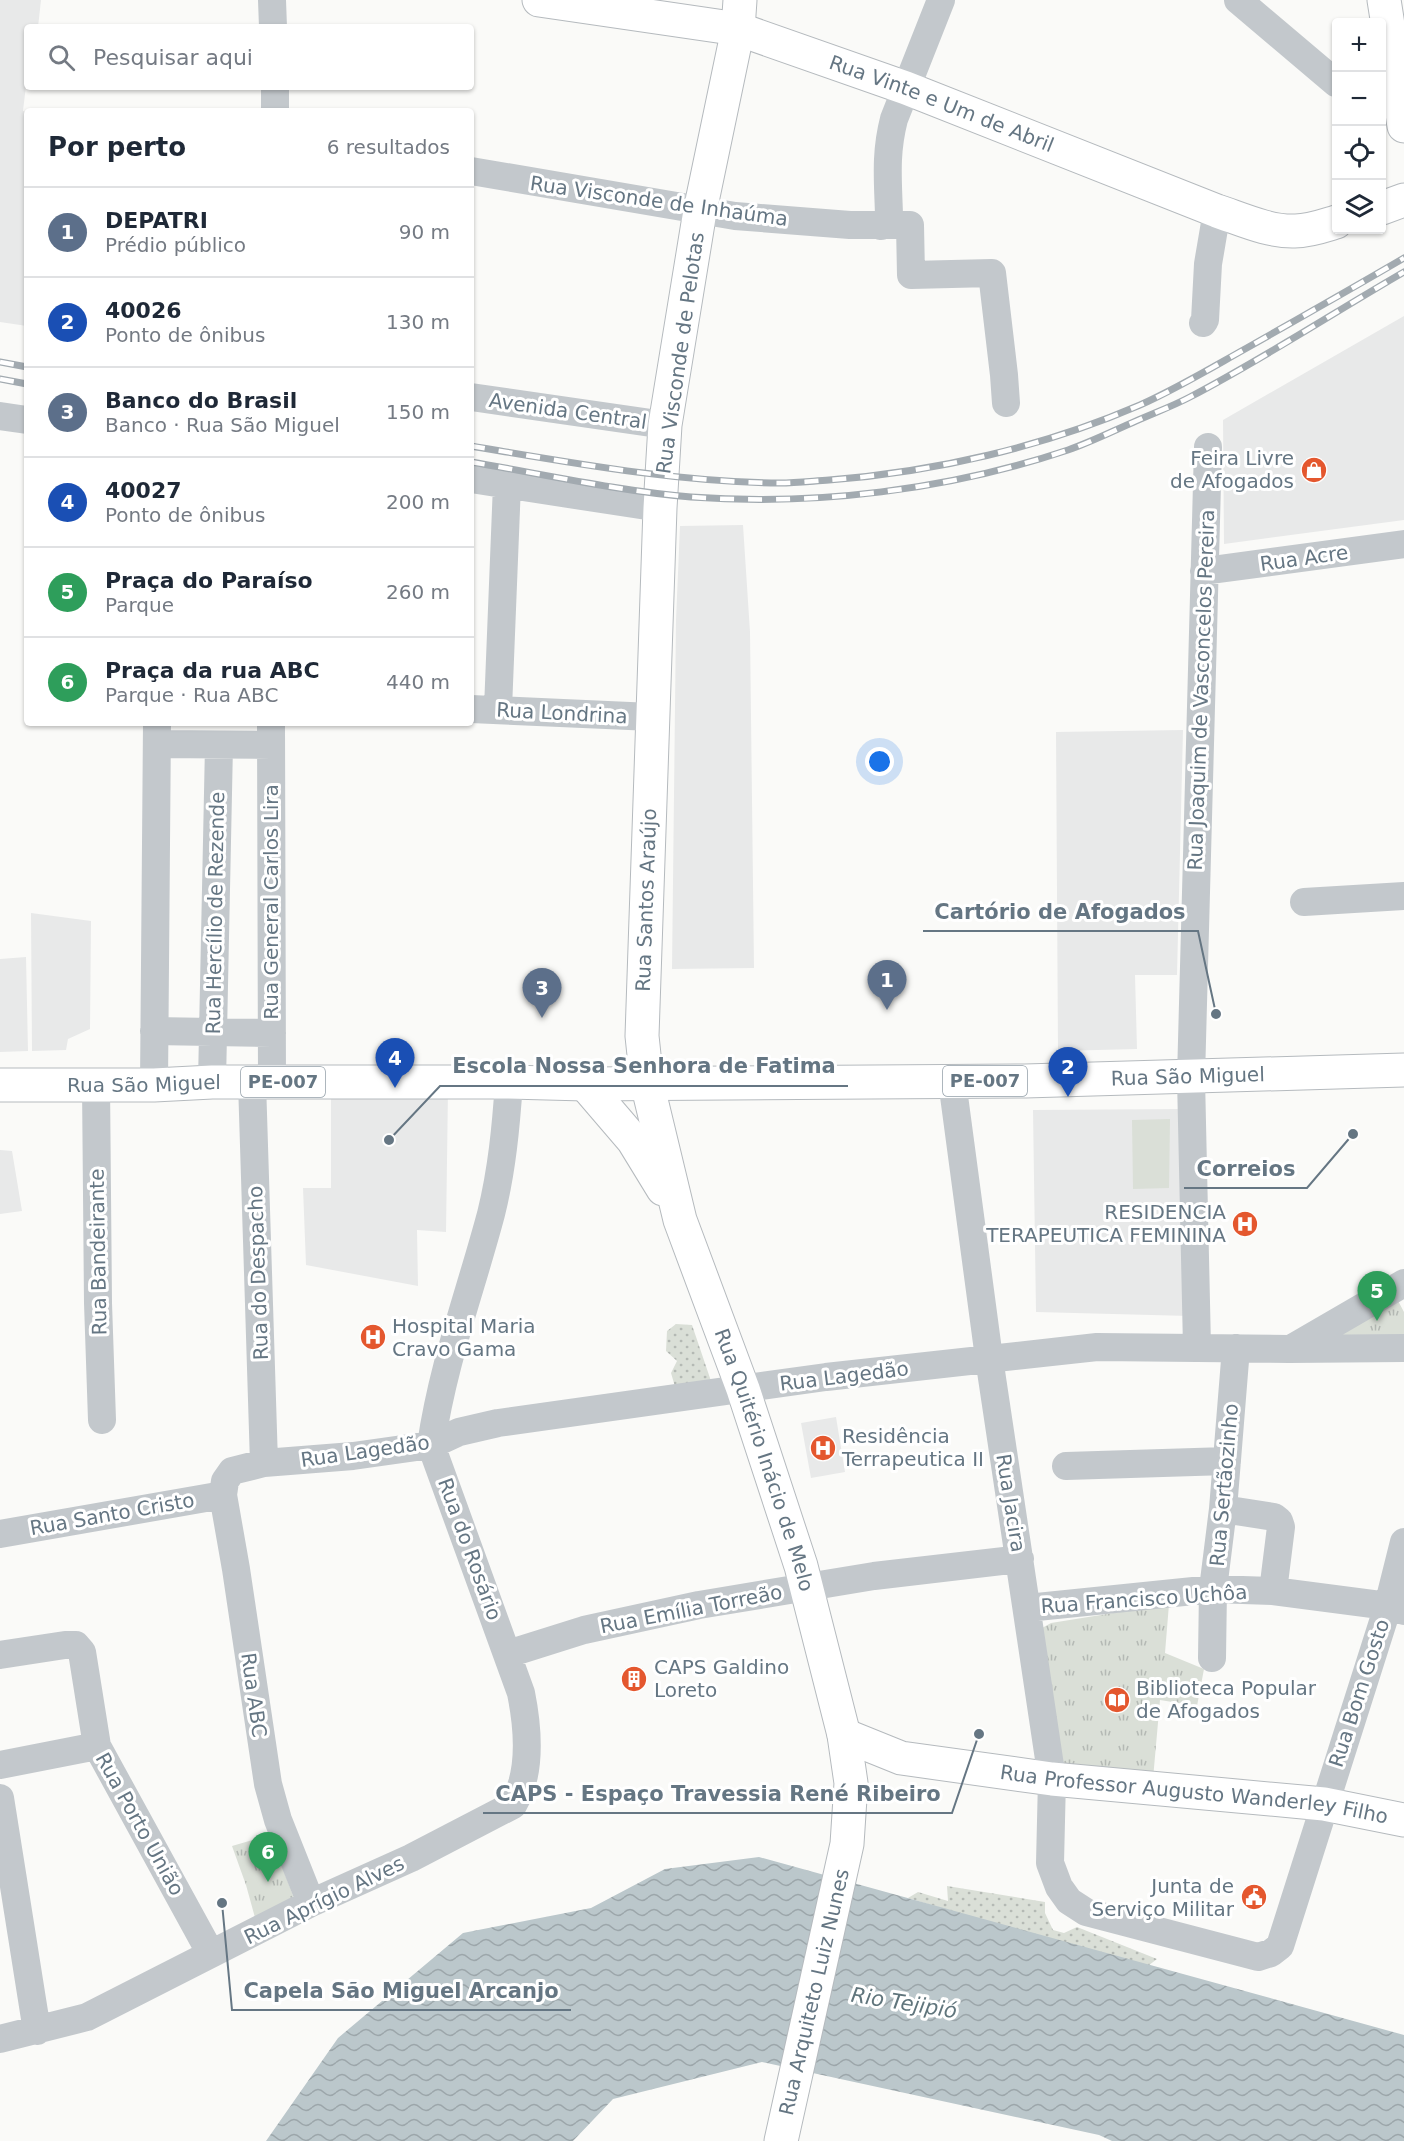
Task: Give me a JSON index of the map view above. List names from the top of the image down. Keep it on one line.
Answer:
{"streets":{"main road":["Rua Vinte e Um de Abril","Rua Visconde de Pelotas","Rua Santos Araújo","Rua São Miguel","PE-007","Rua Quitério Inácio de Melo","Rua Professor Augusto Wanderley Filho","Rua Arquiteto Luiz Nunes"],"street":["Rua Visconde de Inhaúma","Avenida Central","Rua Acre","Rua Joaquim de Vasconcelos Pereira","Rua Londrina","Rua General Carlos Lira","Rua Hercílio de Rezende","Rua Bandeirante","Rua do Despacho","Rua Lagedão","Rua Sertãozinho","Rua Jacira","Rua Santo Cristo","Rua do Rosário","Rua Francisco Uchôa","Rua Emília Torreão","Rua Bom Gosto","Rua ABC","Rua Porto União","Rua Aprígio Alves"]},"crossings":[["Rua Vinte e Um de Abril","Rua Visconde de Pelotas"],["Rua Visconde de Inhaúma","Rua Visconde de Pelotas"],["Rua Visconde de Pelotas","Avenida Central"],["Rua Visconde de Pelotas","Rua Londrina"],["Rua Visconde de Pelotas","Rua Santos Araújo"],["Rua Acre","Rua Joaquim de Vasconcelos Pereira"],["Rua Joaquim de Vasconcelos Pereira","Rua São Miguel"],["Rua Joaquim de Vasconcelos Pereira","Rua Lagedão"],["Rua Londrina","Rua Santos Araújo"],["Rua Santos Araújo","Rua São Miguel"],["Rua Santos Araújo","Rua Quitério Inácio de Melo"],["Rua General Carlos Lira","Rua São Miguel"],["Rua General Carlos Lira","Rua do Despacho"],["Rua Hercílio de Rezende","Rua São Miguel"],["Rua São Miguel","Rua Bandeirante"],["Rua São Miguel","Rua do Despacho"],["Rua São Miguel","Rua Quitério Inácio de Melo"],["Rua São Miguel","Rua Jacira"],["Rua São Miguel","Rua do Rosário"],["Rua do Despacho","Rua Lagedão"],["Rua Lagedão","Rua Quitério Inácio de Melo"],["Rua Lagedão","Rua Sertãozinho"],["Rua Lagedão","Rua Jacira"],["Rua Lagedão","Rua Santo Cristo"],["Rua Lagedão","Rua do Rosário"],["Rua Lagedão","Rua ABC"],["Rua Quitério Inácio de Melo","Rua Emília Torreão"],["Rua Quitério Inácio de Melo","Rua Professor Augusto Wanderley Filho"],["Rua Quitério Inácio de Melo","Rua Arquiteto Luiz Nunes"],["Rua Sertãozinho","Rua Francisco Uchôa"],["Rua Jacira","Rua Francisco Uchôa"],["Rua Jacira","Rua Emília Torreão"],["Rua Jacira","Rua Bom Gosto"],["Rua Jacira","Rua Professor Augusto Wanderley Filho"],["Rua Santo Cristo","Rua ABC"],["Rua do Rosário","Rua Emília Torreão"],["Rua do Rosário","Rua Aprígio Alves"],["Rua Francisco Uchôa","Rua Bom Gosto"],["Rua Bom Gosto","Rua Professor Augusto Wanderley Filho"],["Rua ABC","Rua Aprígio Alves"],["Rua Porto União","Rua Aprígio Alves"]],"water":["Rio Tejipió"],"places":{"shop":["Feira Livre de Afogados"],"other":["Cartório de Afogados","Correios","Escola Nossa Senhora de Fatima","CAPS - Espaço Travessia René Ribeiro","Capela São Miguel Arcanjo"],"hospital":["RESIDENCIA TERAPEUTICA FEMININA","Hospital Maria Cravo Gama","Residência Terrapeutica II"],"building":["CAPS Galdino Loreto"],"library":["Biblioteca Popular de Afogados"],"public building":["Junta de Serviço Militar"]},"page":{"map_buttons":["+","−"],"search":"Pesquisar aqui","heading":["Por perto","6 resultados"],"list":[{"mark":"1","name":"DEPATRI","note":"Prédio público","value":"90 m"},{"mark":"2","name":"40026","note":"Ponto de ônibus","value":"130 m"},{"mark":"3","name":"Banco do Brasil","note":"Banco · Rua São Miguel","value":"150 m"},{"mark":"4","name":"40027","note":"Ponto de ônibus","value":"200 m"},{"mark":"5","name":"Praça do Paraíso","note":"Parque","value":"260 m"},{"mark":"6","name":"Praça da rua ABC","note":"Parque · Rua ABC","value":"440 m"}],"pins":["1","3","4","2","5","6"]}}
